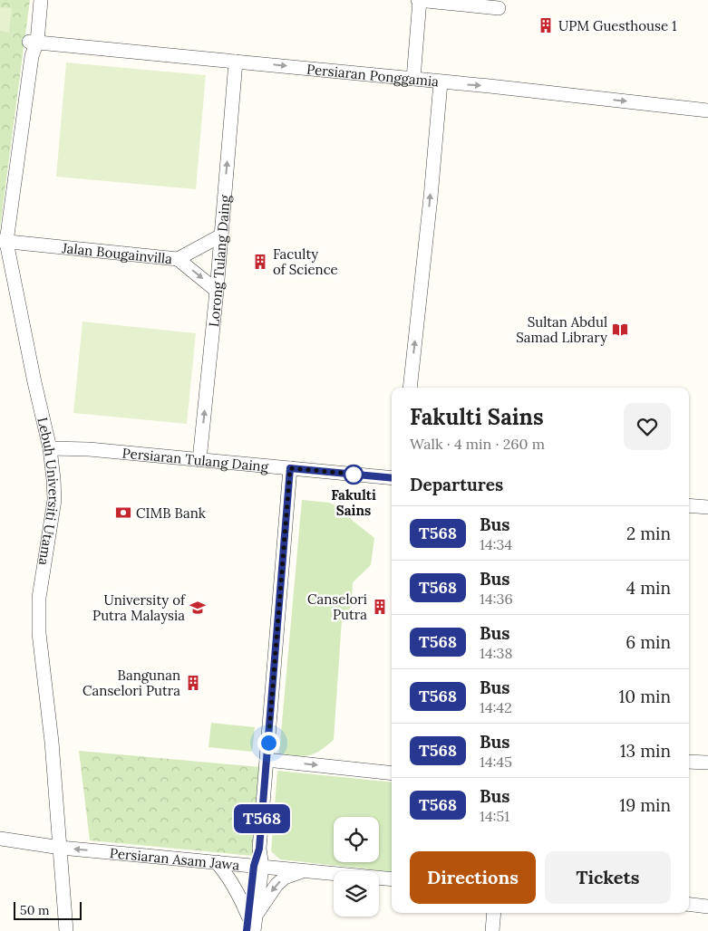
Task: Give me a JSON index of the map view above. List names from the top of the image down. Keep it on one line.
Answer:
{"streets":{"street":["Persiaran Ponggamia","Jalan Bougainvilla","Lorong Tulang Daing","Persiaran Tulang Daing","Lebuh Universiti Utama","Persiaran Asam Jawa"]},"crossings":[["Persiaran Ponggamia","Lorong Tulang Daing"],["Persiaran Ponggamia","Lebuh Universiti Utama"],["Jalan Bougainvilla","Lorong Tulang Daing"],["Jalan Bougainvilla","Lebuh Universiti Utama"],["Lorong Tulang Daing","Persiaran Tulang Daing"],["Persiaran Tulang Daing","Lebuh Universiti Utama"],["Lebuh Universiti Utama","Persiaran Asam Jawa"]],"one_way":["Persiaran Ponggamia","Lorong Tulang Daing","Persiaran Asam Jawa"],"places":{"building":["UPM Guesthouse 1","Faculty of Science","Canselori Putra","Bangunan Canselori Putra"],"library":["Sultan Abdul Samad Library"],"other":["Fakulti Sains"],"bank":["CIMB Bank"],"school or university":["University of Putra Malaysia"]},"lines":["bus line T568"],"scale_bar":"50 m","page":{"on_map":"T568","heading":[["Fakulti Sains","Walk · 4 min · 260 m"],"Departures"],"list":[{"mark":"T568","name":"Bus","note":"14:34","value":"2 min"},{"mark":"T568","name":"Bus","note":"14:36","value":"4 min"},{"mark":"T568","name":"Bus","note":"14:38","value":"6 min"},{"mark":"T568","name":"Bus","note":"14:42","value":"10 min"},{"mark":"T568","name":"Bus","note":"14:45","value":"13 min"},{"mark":"T568","name":"Bus","note":"14:51","value":"19 min"}],"buttons":["Directions","Tickets"],"scale":"50 m"}}
